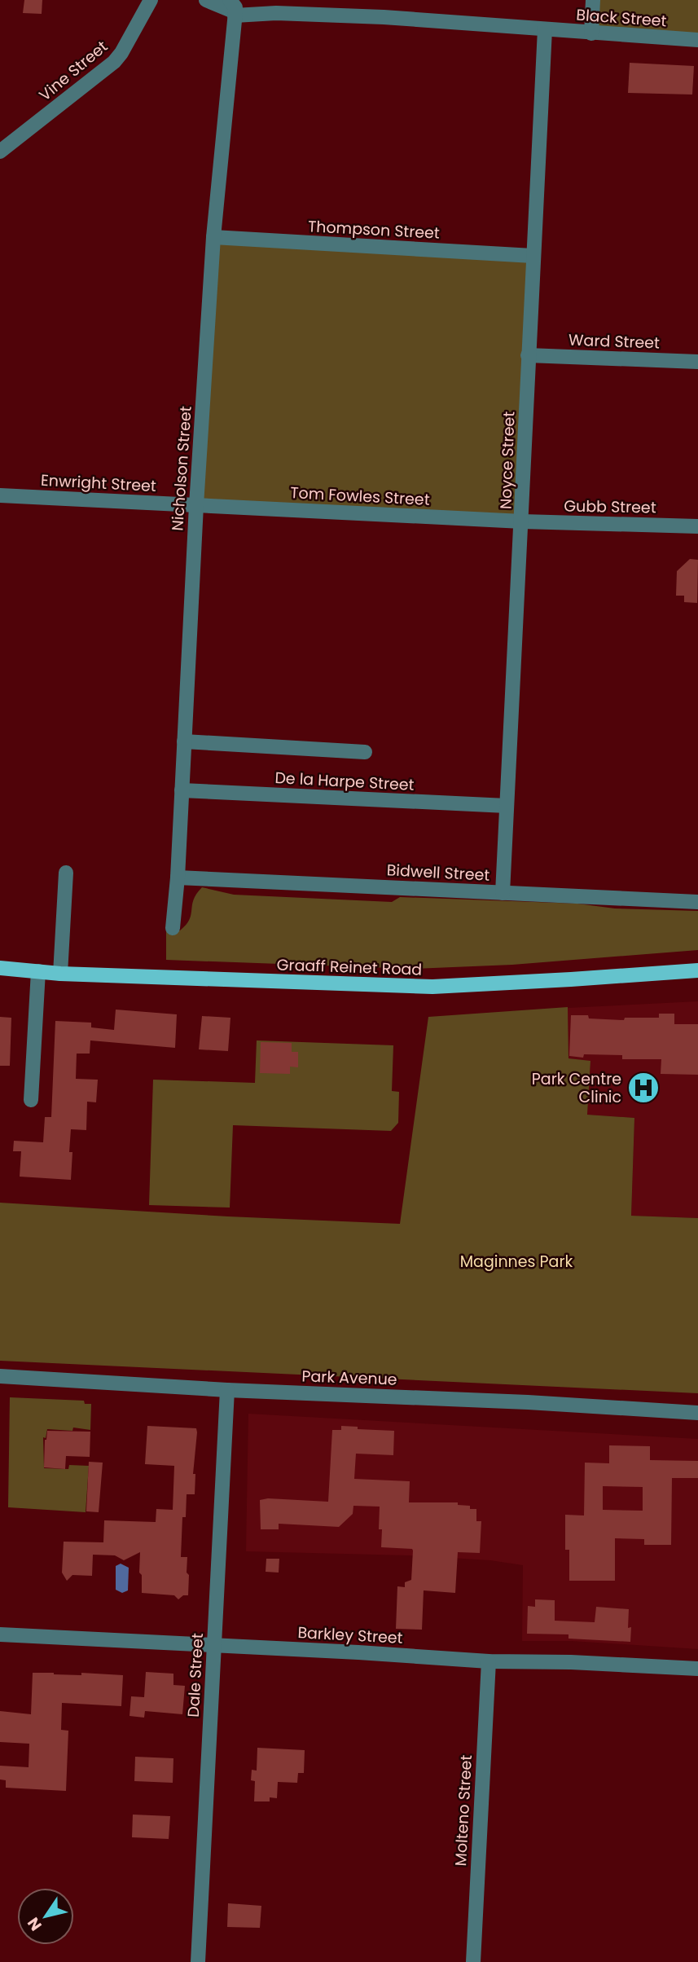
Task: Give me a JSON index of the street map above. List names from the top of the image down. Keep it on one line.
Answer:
{"streets":{"main road":["Graaff Reinet Road"],"street":["Black Street","Vine Street","Thompson Street","Ward Street","Noyce Street","Nicholson Street","Enwright Street","Tom Fowles Street","Gubb Street","De la Harpe Street","Bidwell Street","Park Avenue","Barkley Street","Dale Street","Molteno Street"]},"crossings":[["Black Street","Noyce Street"],["Black Street","Nicholson Street"],["Thompson Street","Noyce Street"],["Thompson Street","Nicholson Street"],["Ward Street","Noyce Street"],["Noyce Street","Tom Fowles Street"],["Noyce Street","Gubb Street"],["Noyce Street","De la Harpe Street"],["Noyce Street","Bidwell Street"],["Nicholson Street","Enwright Street"],["Nicholson Street","Tom Fowles Street"],["Nicholson Street","De la Harpe Street"],["Nicholson Street","Bidwell Street"],["Enwright Street","Tom Fowles Street"],["Tom Fowles Street","Gubb Street"],["Park Avenue","Dale Street"],["Barkley Street","Dale Street"],["Barkley Street","Molteno Street"]],"parks":["Maginnes Park"],"places":{"hospital":["Park Centre Clinic"]},"north":"bottom left"}
